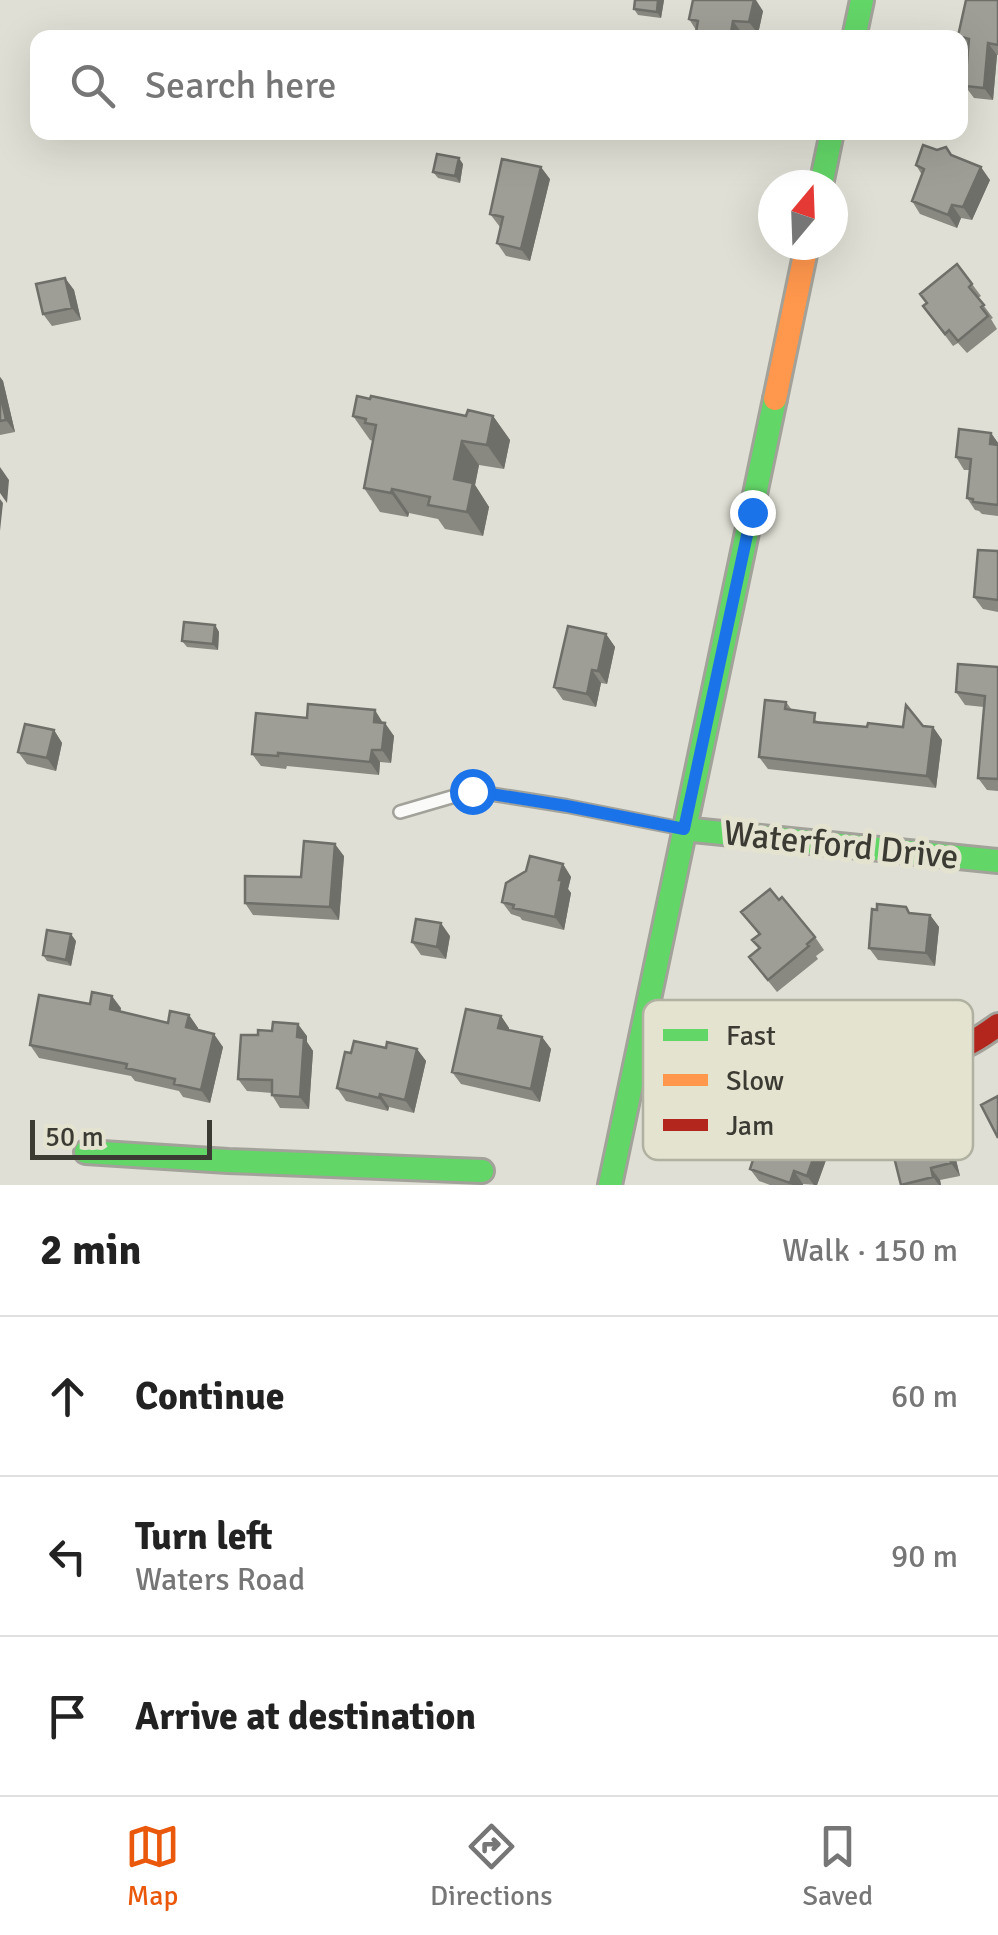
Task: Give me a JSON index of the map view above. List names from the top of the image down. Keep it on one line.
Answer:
{"streets":{"street":["Waterford Drive"]},"legend":["Fast","Slow","Jam"],"scale_bar":"50 m","north":"top","page":{"search":"Search here","scale":"50 m","heading":["2 min","Walk · 150 m"],"list":[["Continue","60 m"],["Turn left","Waters Road","90 m"],"Arrive at destination"],"nav":["Map","Directions","Saved"]}}
